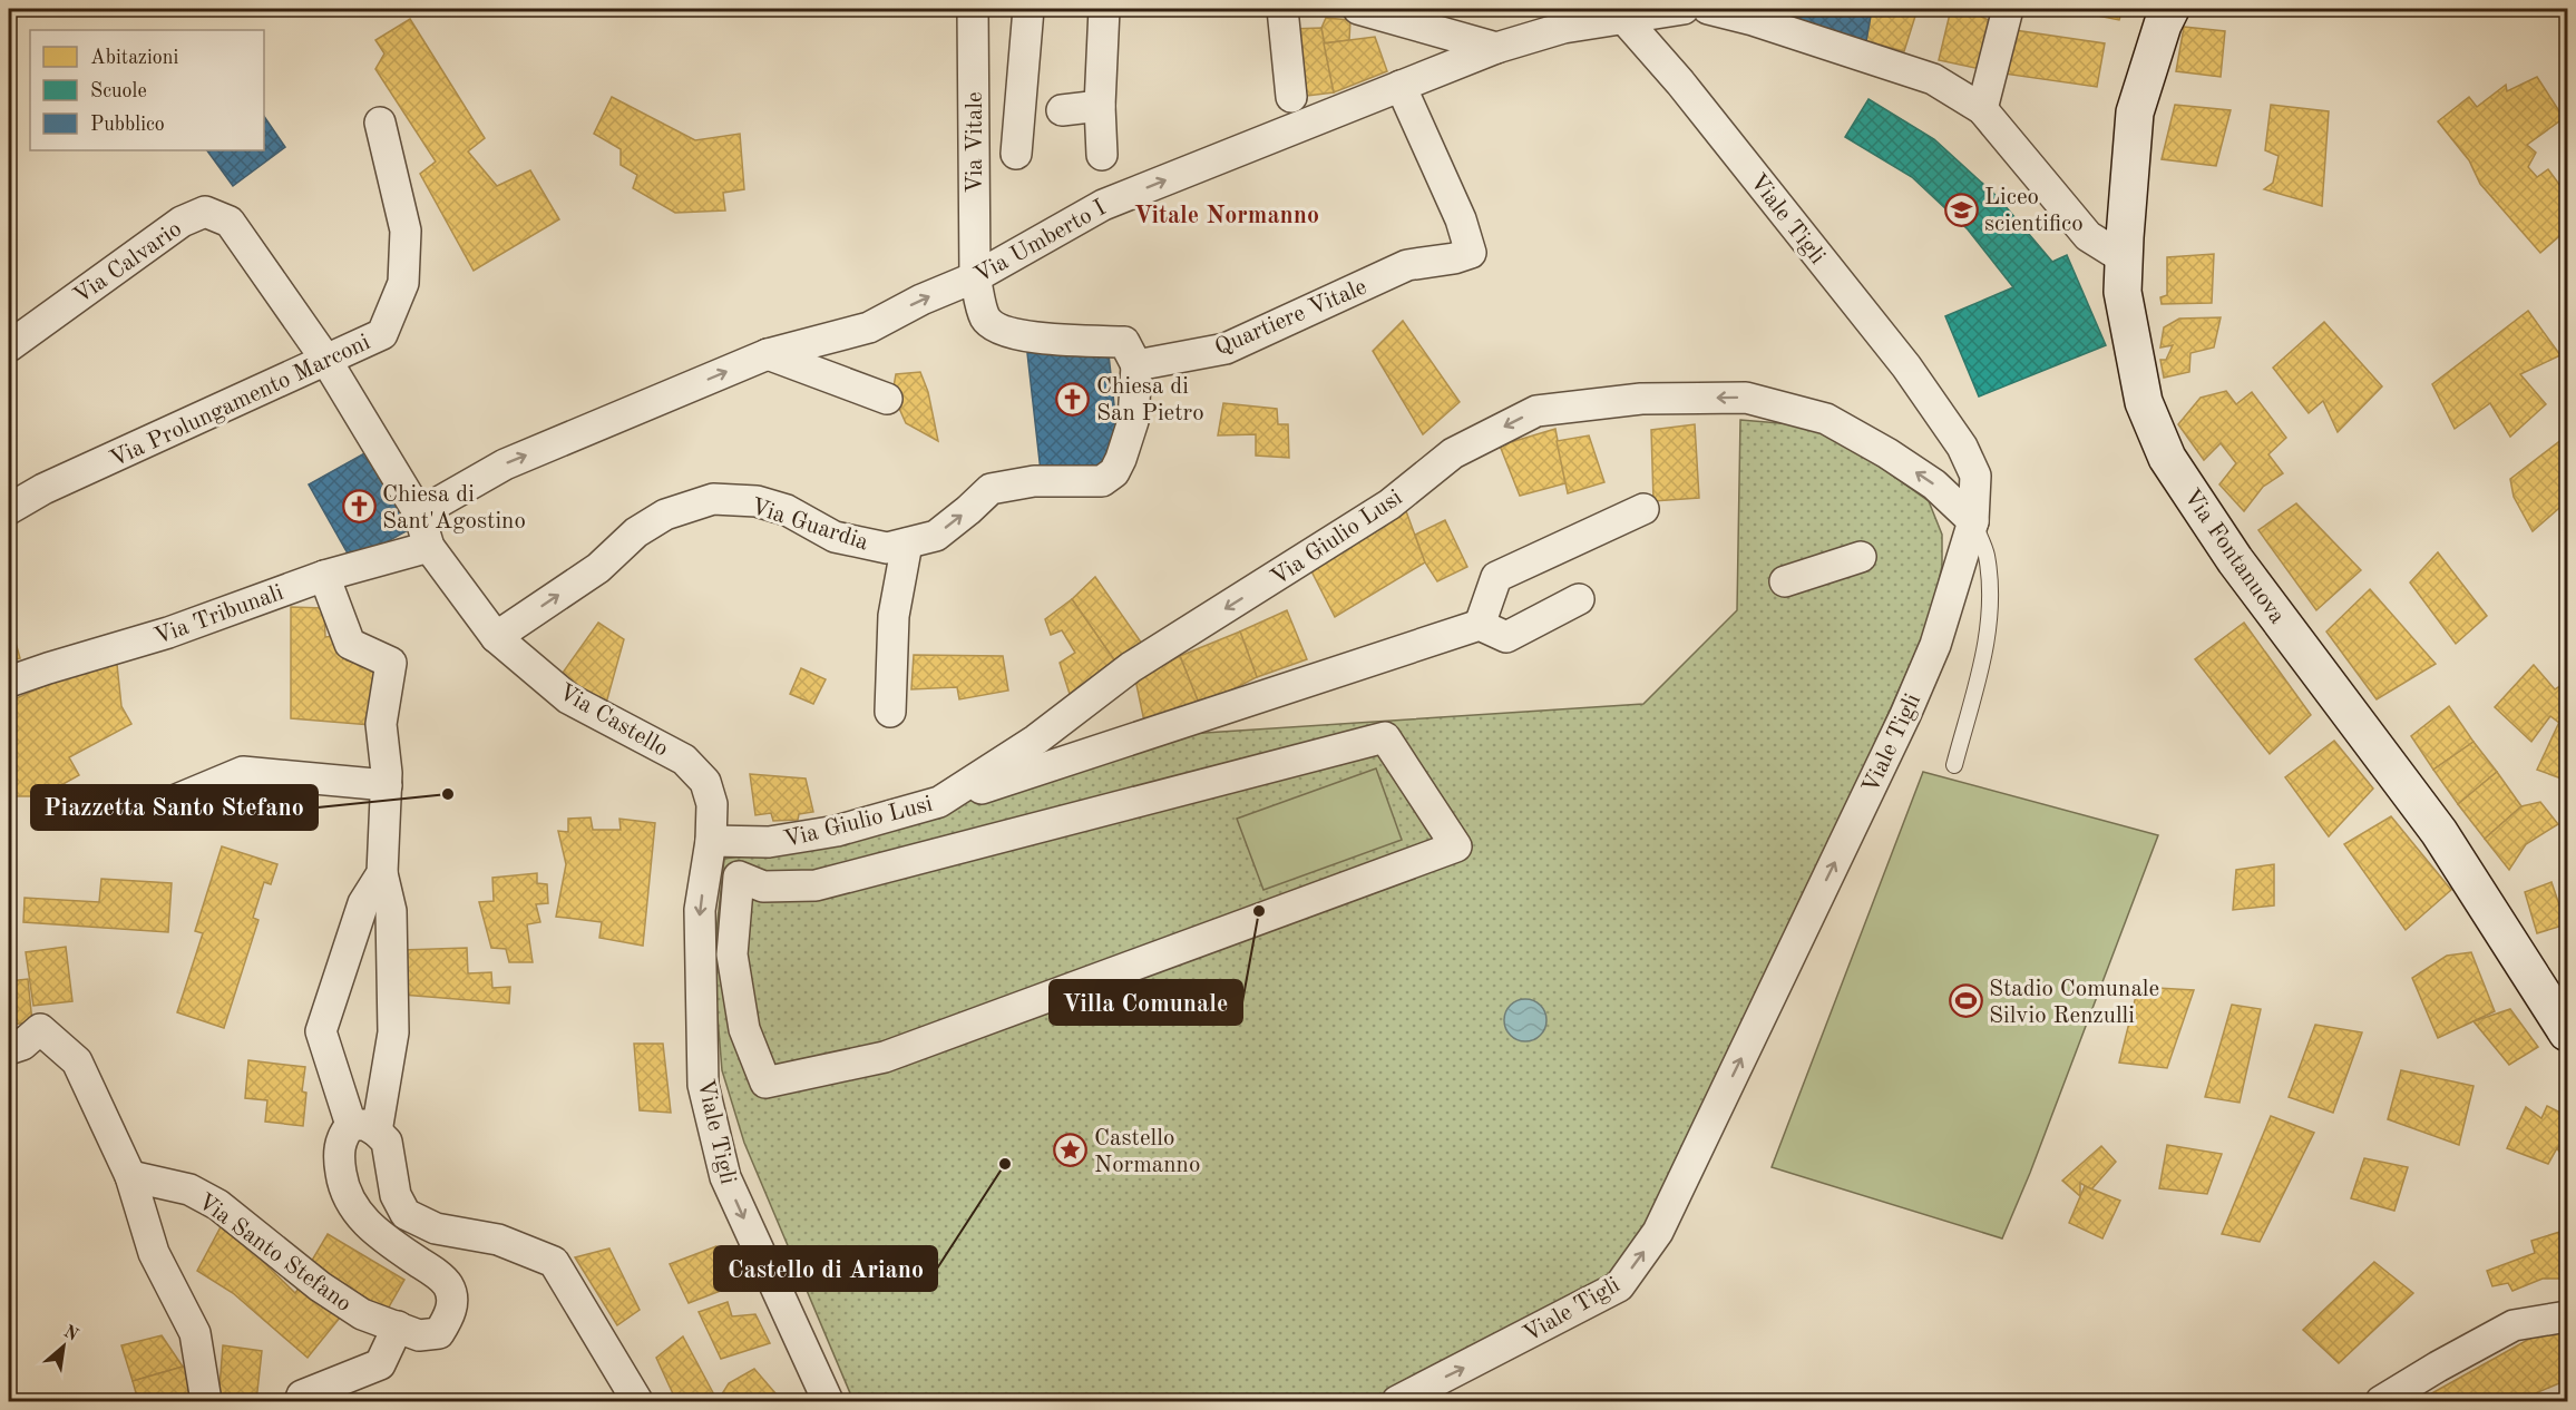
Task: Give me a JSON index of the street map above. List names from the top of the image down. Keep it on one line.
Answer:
{"streets":{"street":["Via Vitale","Viale Tigli","Via Umberto I","Via Calvario","Quartiere Vitale","Via Prolungamento Marconi","Via Guardia","Via Giulio Lusi","Via Fontanuova","Via Tribunali","Via Castello","Via Santo Stefano"]},"crossings":[["Via Vitale","Via Umberto I"],["Viale Tigli","Via Umberto I"],["Viale Tigli","Via Giulio Lusi"],["Viale Tigli","Via Castello"],["Via Umberto I","Via Calvario"],["Via Umberto I","Quartiere Vitale"],["Via Umberto I","Via Castello"],["Via Calvario","Via Prolungamento Marconi"],["Via Calvario","Via Castello"],["Quartiere Vitale","Via Guardia"],["Via Guardia","Via Castello"],["Via Giulio Lusi","Via Castello"],["Via Tribunali","Via Castello"]],"one_way":["Via Umberto I"],"districts":["Vitale Normanno"],"places":{"school or university":["Liceo scientifico"],"church":["Chiesa di San Pietro","Chiesa di Sant'Agostino"],"other":["Piazzetta Santo Stefano","Villa Comunale","Castello di Ariano"],"sports":["Stadio Comunale Silvio Renzulli"],"place":["Castello Normanno"]},"legend":["Abitazioni","Scuole","Pubblico"],"north":"top right"}
